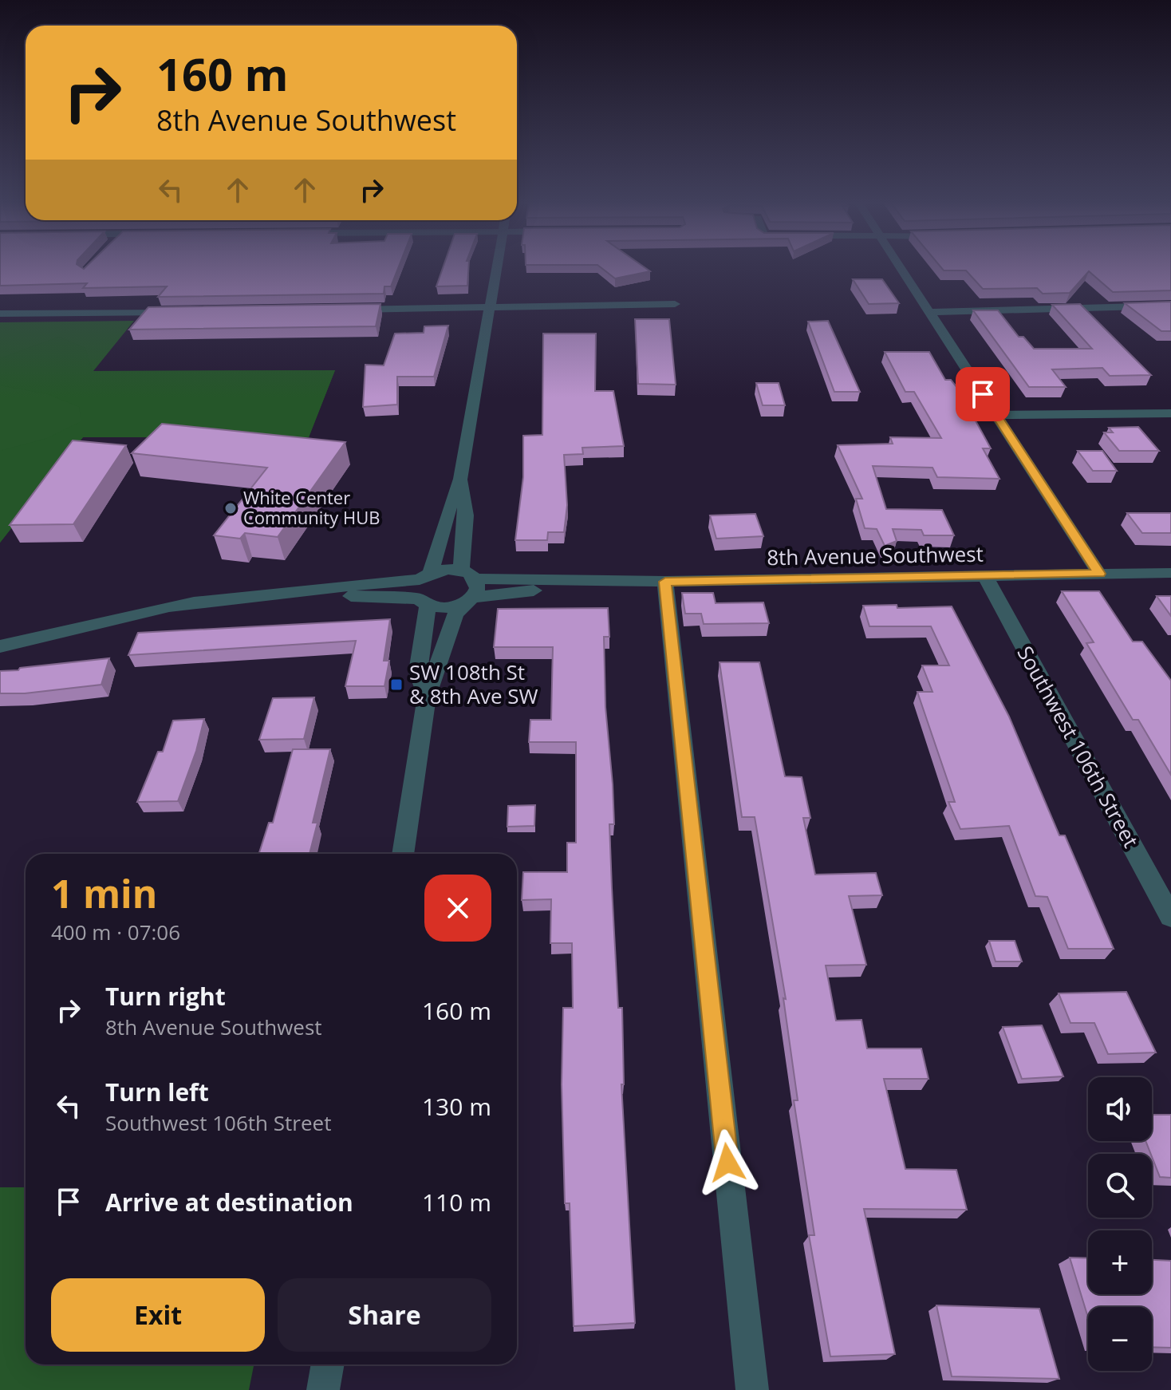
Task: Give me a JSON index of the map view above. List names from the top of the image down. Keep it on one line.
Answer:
{"streets":{"street":["8th Avenue Southwest","Southwest 106th Street"]},"crossings":[["8th Avenue Southwest","Southwest 106th Street"]],"places":{"other":["White Center Community HUB"],"transit":["SW 108th St & 8th Ave SW"]},"page":{"turn":["160 m","8th Avenue Southwest"],"heading":["1 min","400 m · 07:06"],"list":[{"name":"Turn right","note":"8th Avenue Southwest","value":"160 m"},{"name":"Turn left","note":"Southwest 106th Street","value":"130 m"},{"name":"Arrive at destination","value":"110 m"}],"map_buttons":["+","−"],"buttons":["Exit","Share"]}}
